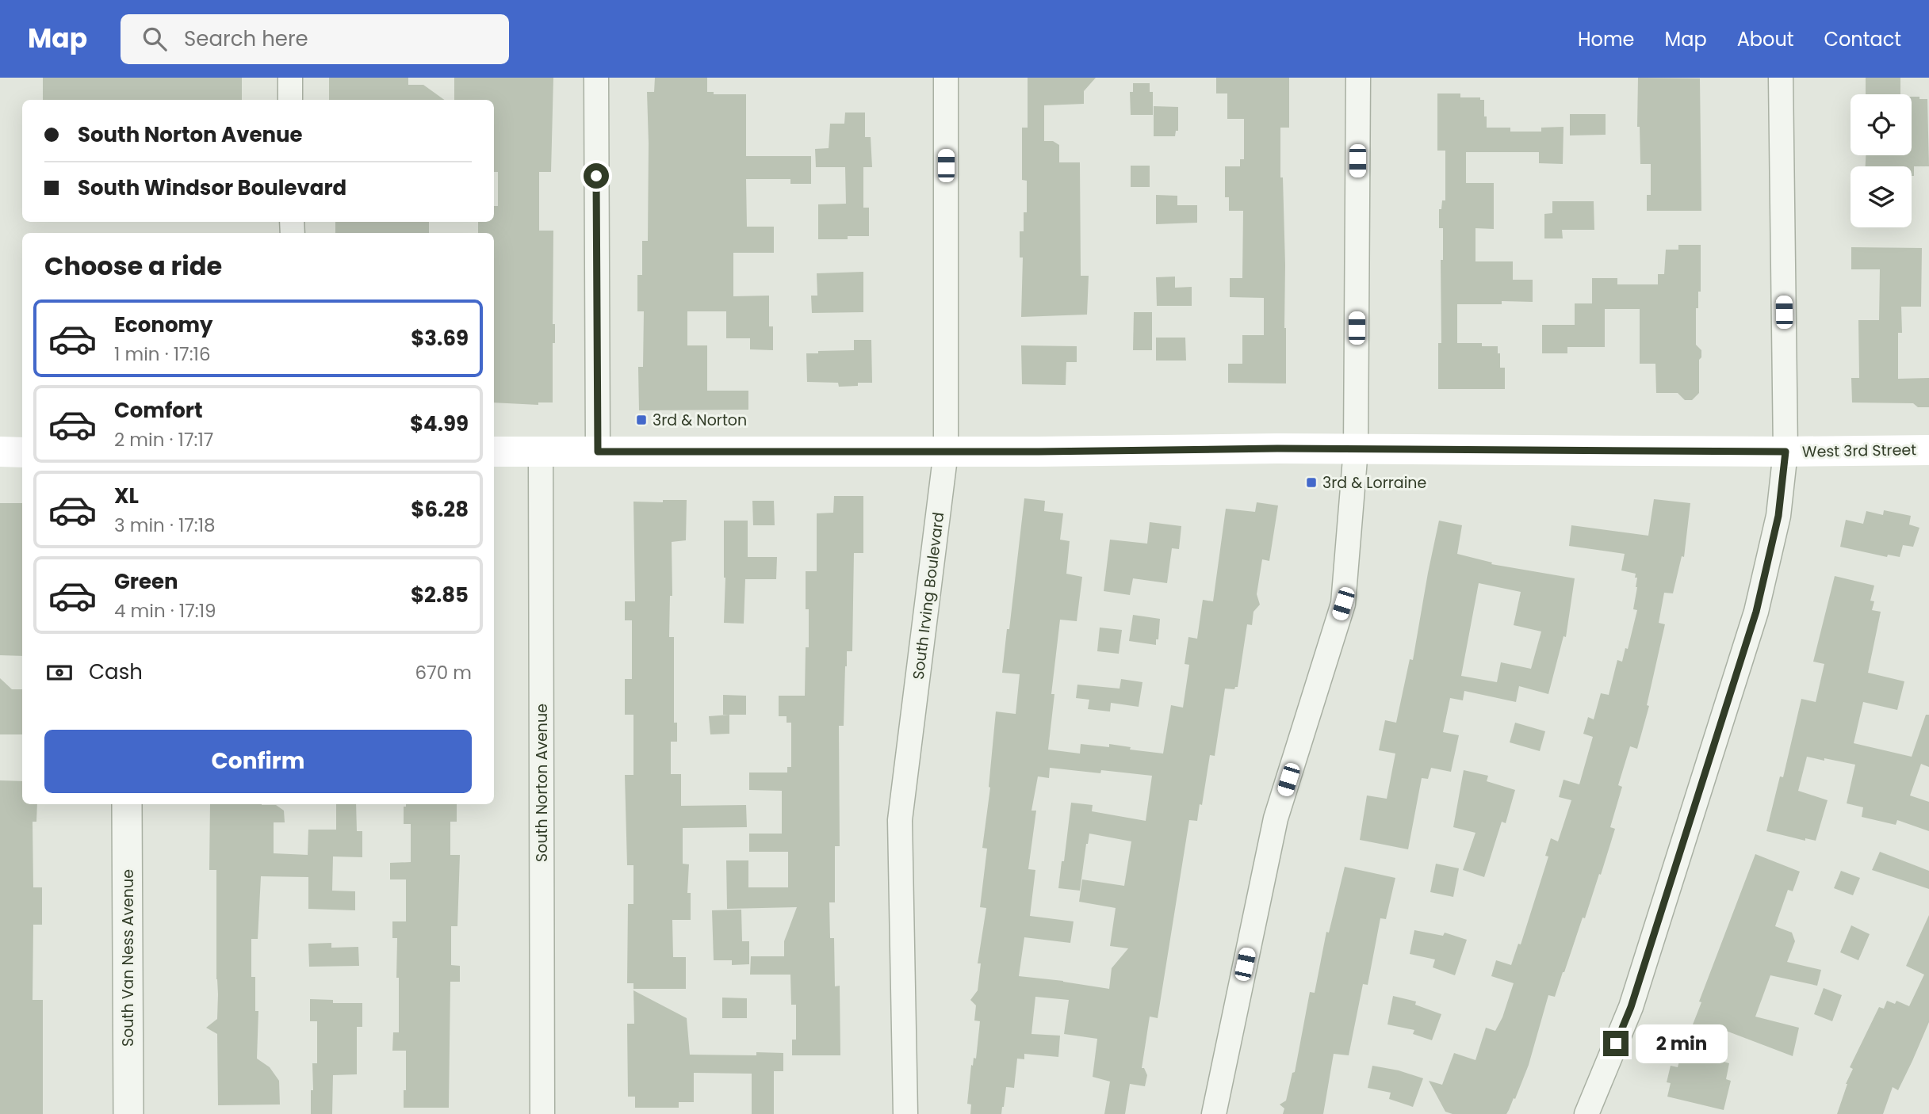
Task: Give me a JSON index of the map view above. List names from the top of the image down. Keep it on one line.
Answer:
{"streets":{"main road":["West 3rd Street"],"street":["South Irving Boulevard","South Norton Avenue","South Van Ness Avenue"]},"crossings":[["West 3rd Street","South Irving Boulevard"],["West 3rd Street","South Norton Avenue"]],"places":{"transit":["3rd & Norton","3rd & Lorraine"]},"page":{"header":"Map","search":"Search here","nav":["Home","Map","About","Contact"],"banner":["South Norton Avenue","South Windsor Boulevard"],"heading":"Choose a ride","list":[{"name":"Economy","note":"1 min · 17:16","value":"$3.69"},{"name":"Comfort","note":"2 min · 17:17","value":"$4.99"},{"name":"XL","note":"3 min · 17:18","value":"$6.28"},{"name":"Green","note":"4 min · 17:19","value":"$2.85"}],"pay":["Cash","670 m"],"buttons":"Confirm","bubble":"2 min"}}
